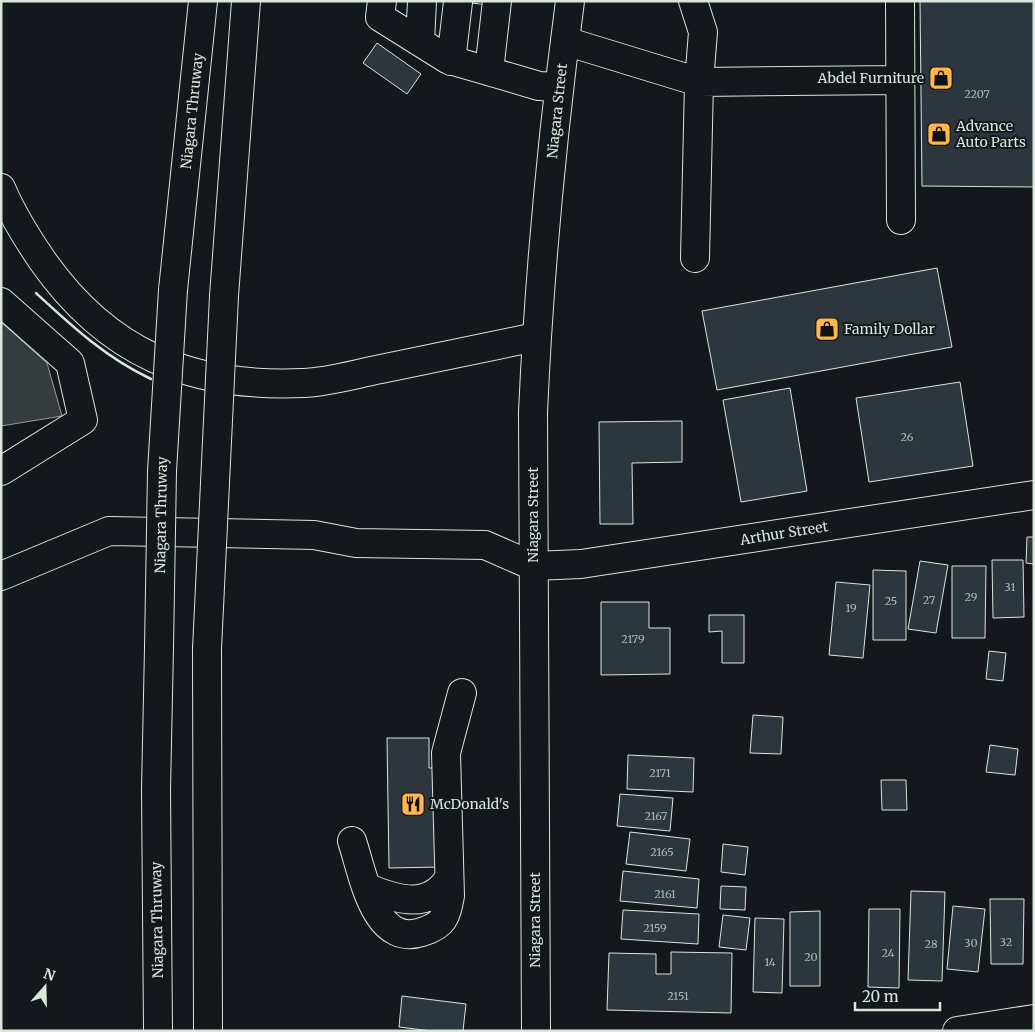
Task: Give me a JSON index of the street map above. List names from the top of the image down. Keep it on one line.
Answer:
{"streets":{"main road":["Niagara Thruway","Niagara Street","Arthur Street"]},"crossings":[["Niagara Street","Arthur Street"]],"places":{"shop":["Abdel Furniture","Advance Auto Parts","Family Dollar"],"restaurant":["McDonald's"]},"house_numbers":["2207","26","31","29","27","25","19","2179","2171","2167","2165","2161","2159","32","30","28","24","20","14","2151"],"scale_bar":"20 m","north":"top"}
